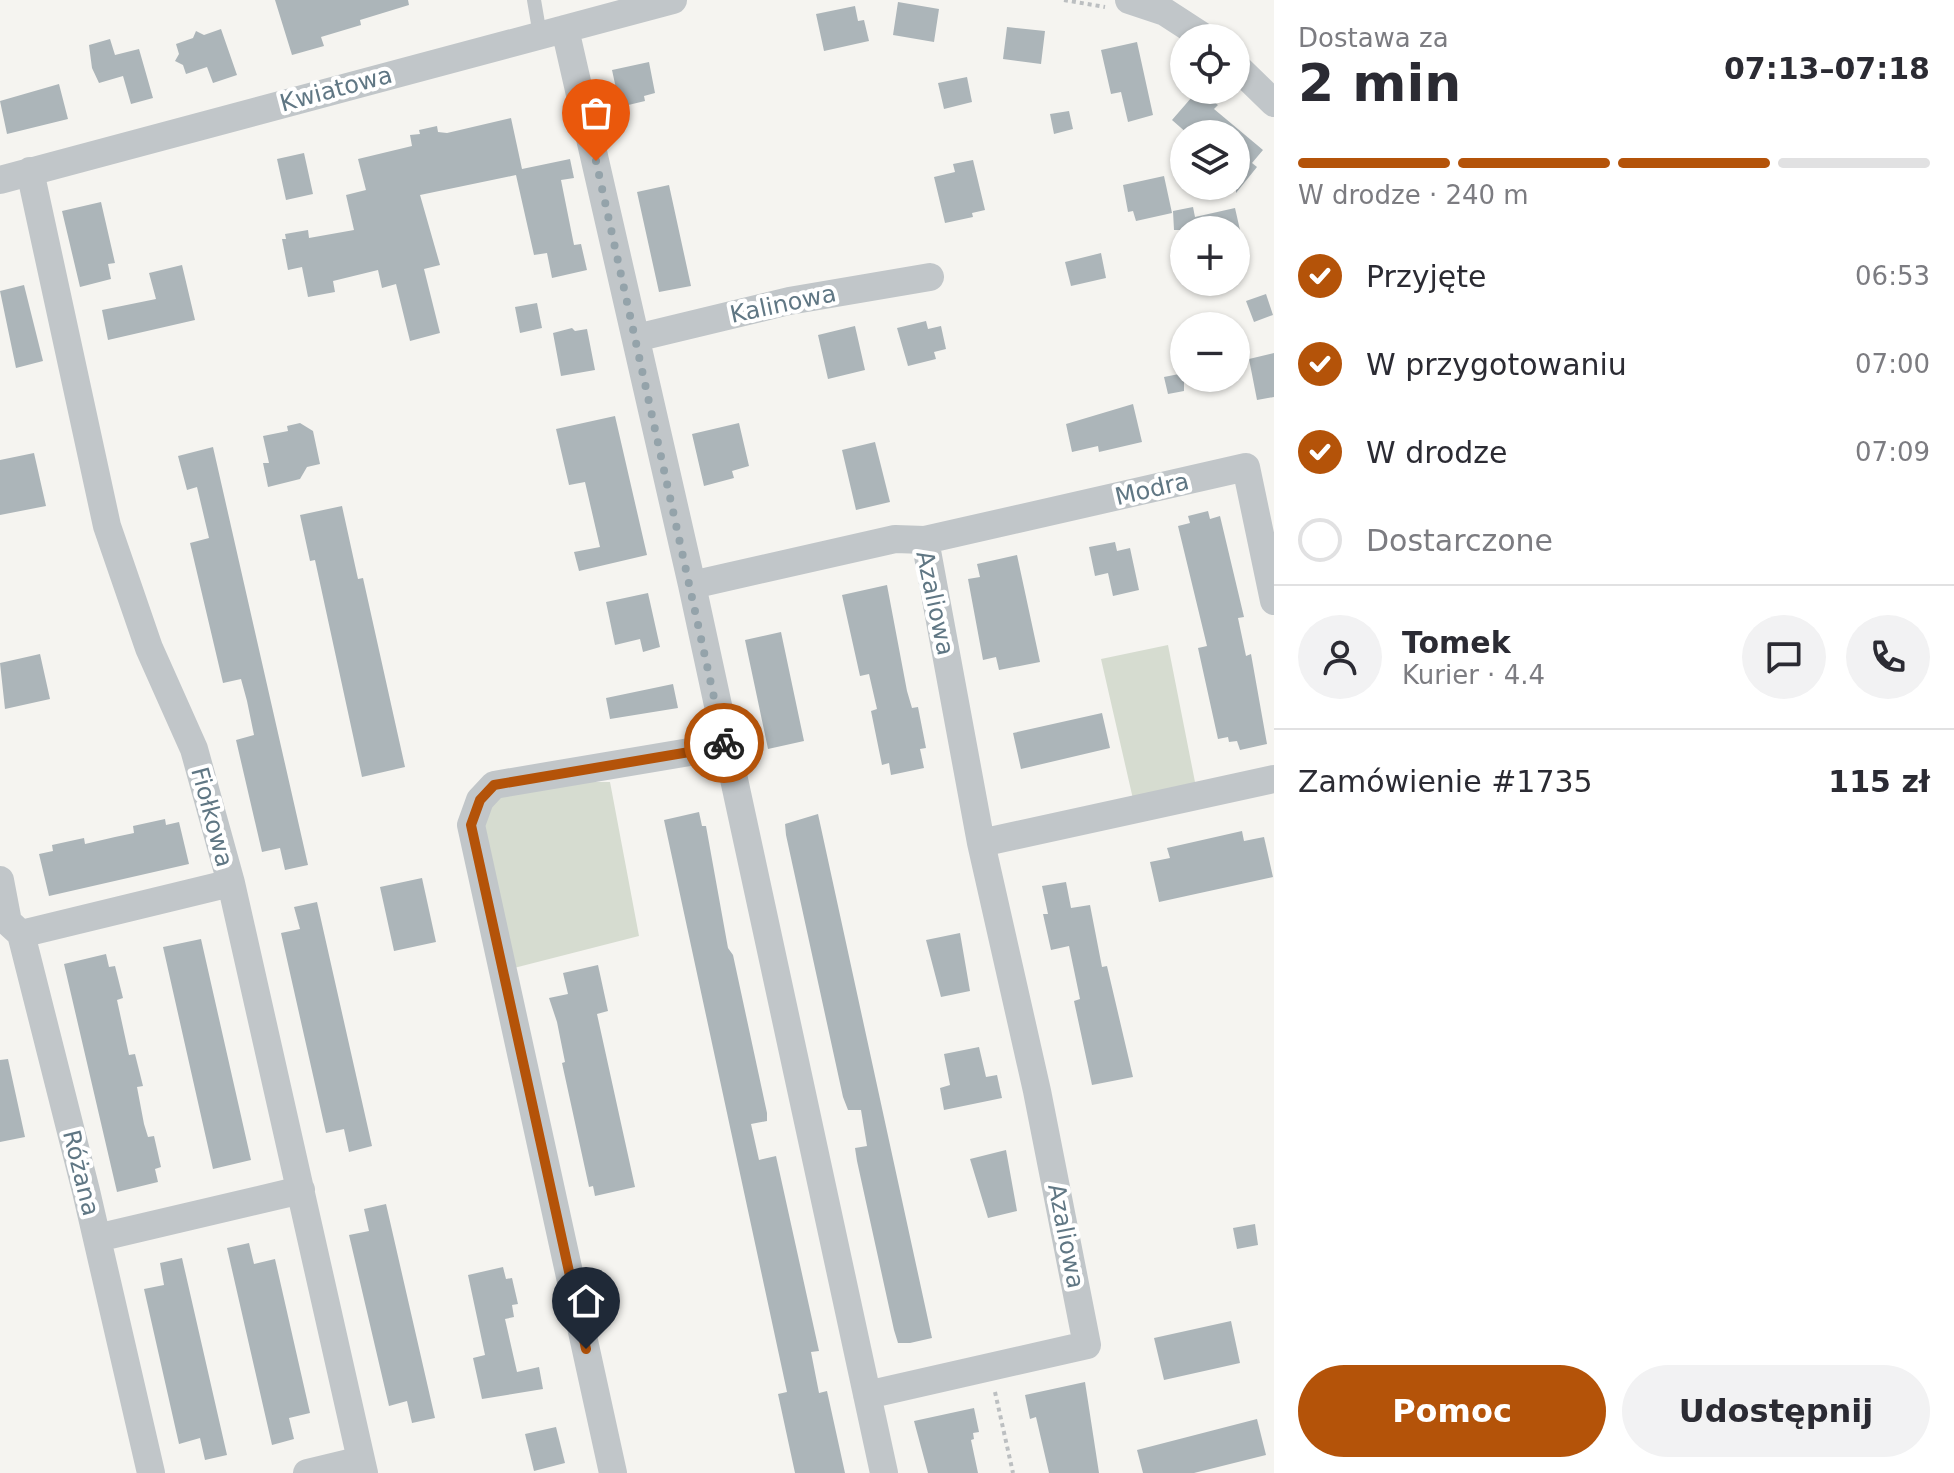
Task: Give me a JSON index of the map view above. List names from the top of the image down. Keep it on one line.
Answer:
{"streets":{"street":["Kwiatowa","Kalinowa","Modra","Azaliowa","Fiołkowa","Różana"]},"crossings":[["Kwiatowa","Fiołkowa"],["Modra","Azaliowa"]],"page":{"heading":["2 min","Dostawa za","07:13–07:18"],"panel":["Tomek","Kurier · 4.4","Zamówienie #1735","115 zł"],"map_buttons":["+","−"],"bar":"W drodze · 240 m","list":[["Przyjęte","06:53"],["W przygotowaniu","07:00"],["W drodze","07:09"],"Dostarczone"],"buttons":["Pomoc","Udostępnij"]}}
